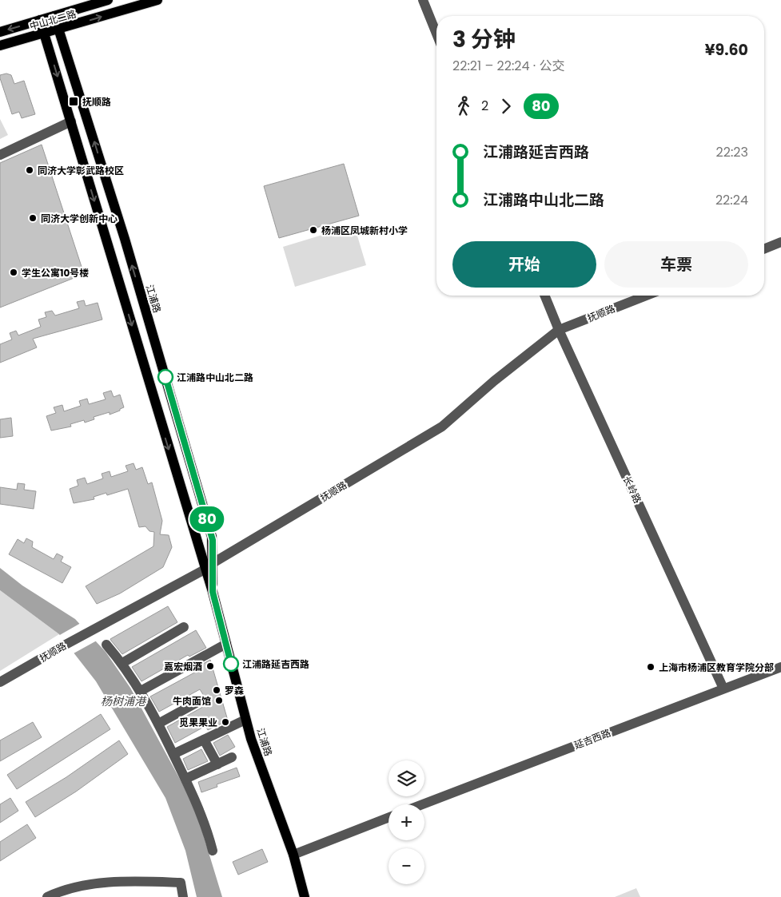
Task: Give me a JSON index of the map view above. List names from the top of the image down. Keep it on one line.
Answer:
{"streets":{"main road":["中山北二路","江浦路"],"street":["抚顺路","长岭路","延吉西路"]},"crossings":[["中山北二路","江浦路"],["江浦路","抚顺路"],["抚顺路","长岭路"],["长岭路","延吉西路"]],"water":["杨树浦港"],"places":{"transit":["抚顺路"],"other":["同济大学彰武路校区","同济大学创新中心","杨浦区凤城新村小学","学生公寓10号楼","江浦路中山北二路","江浦路延吉西路","嘉宏烟酒","上海市杨浦区教育学院分部","罗森","牛肉面馆","觅果果业"]},"lines":["bus line 80"],"page":{"on_map":"80","heading":["3 分钟","22:21 – 22:24 · 公交","¥9.60"],"legs":["2","80"],"list":[{"name":"江浦路延吉西路","value":"22:23"},{"name":"江浦路中山北二路","value":"22:24"}],"buttons":["开始","车票"],"map_buttons":["+","−"]}}
